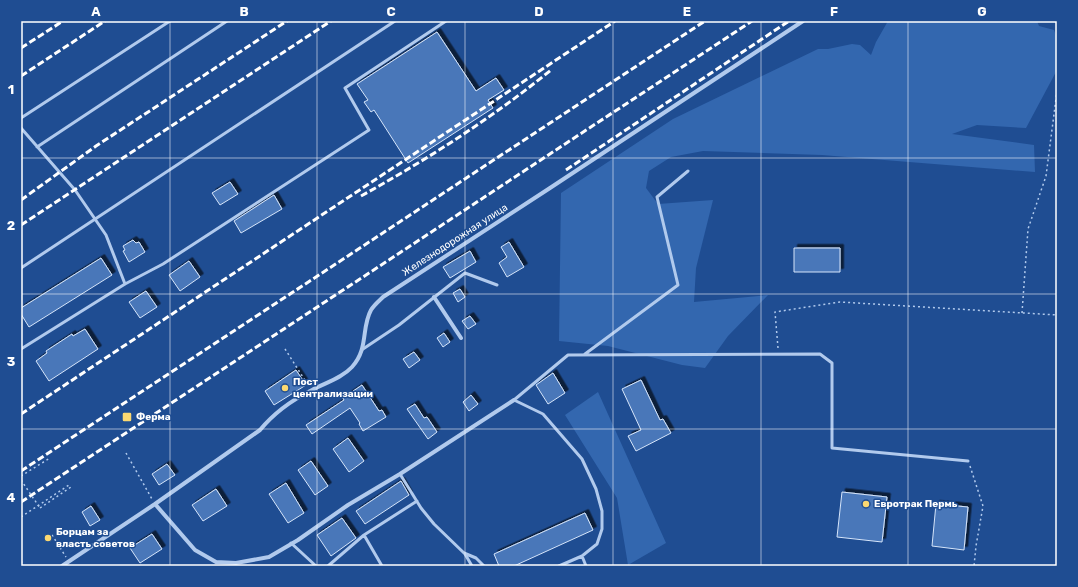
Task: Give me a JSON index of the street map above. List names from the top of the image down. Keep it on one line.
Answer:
{"streets":{"street":["Железнодорожная улица"]},"places":{"other":["Пост централизации","Евротрак Пермь","Борцам за власть советов"],"transit":["Ферма"]},"grid":{"columns":["A","B","C","D","E","F","G"],"rows":["1","2","3","4"]}}
